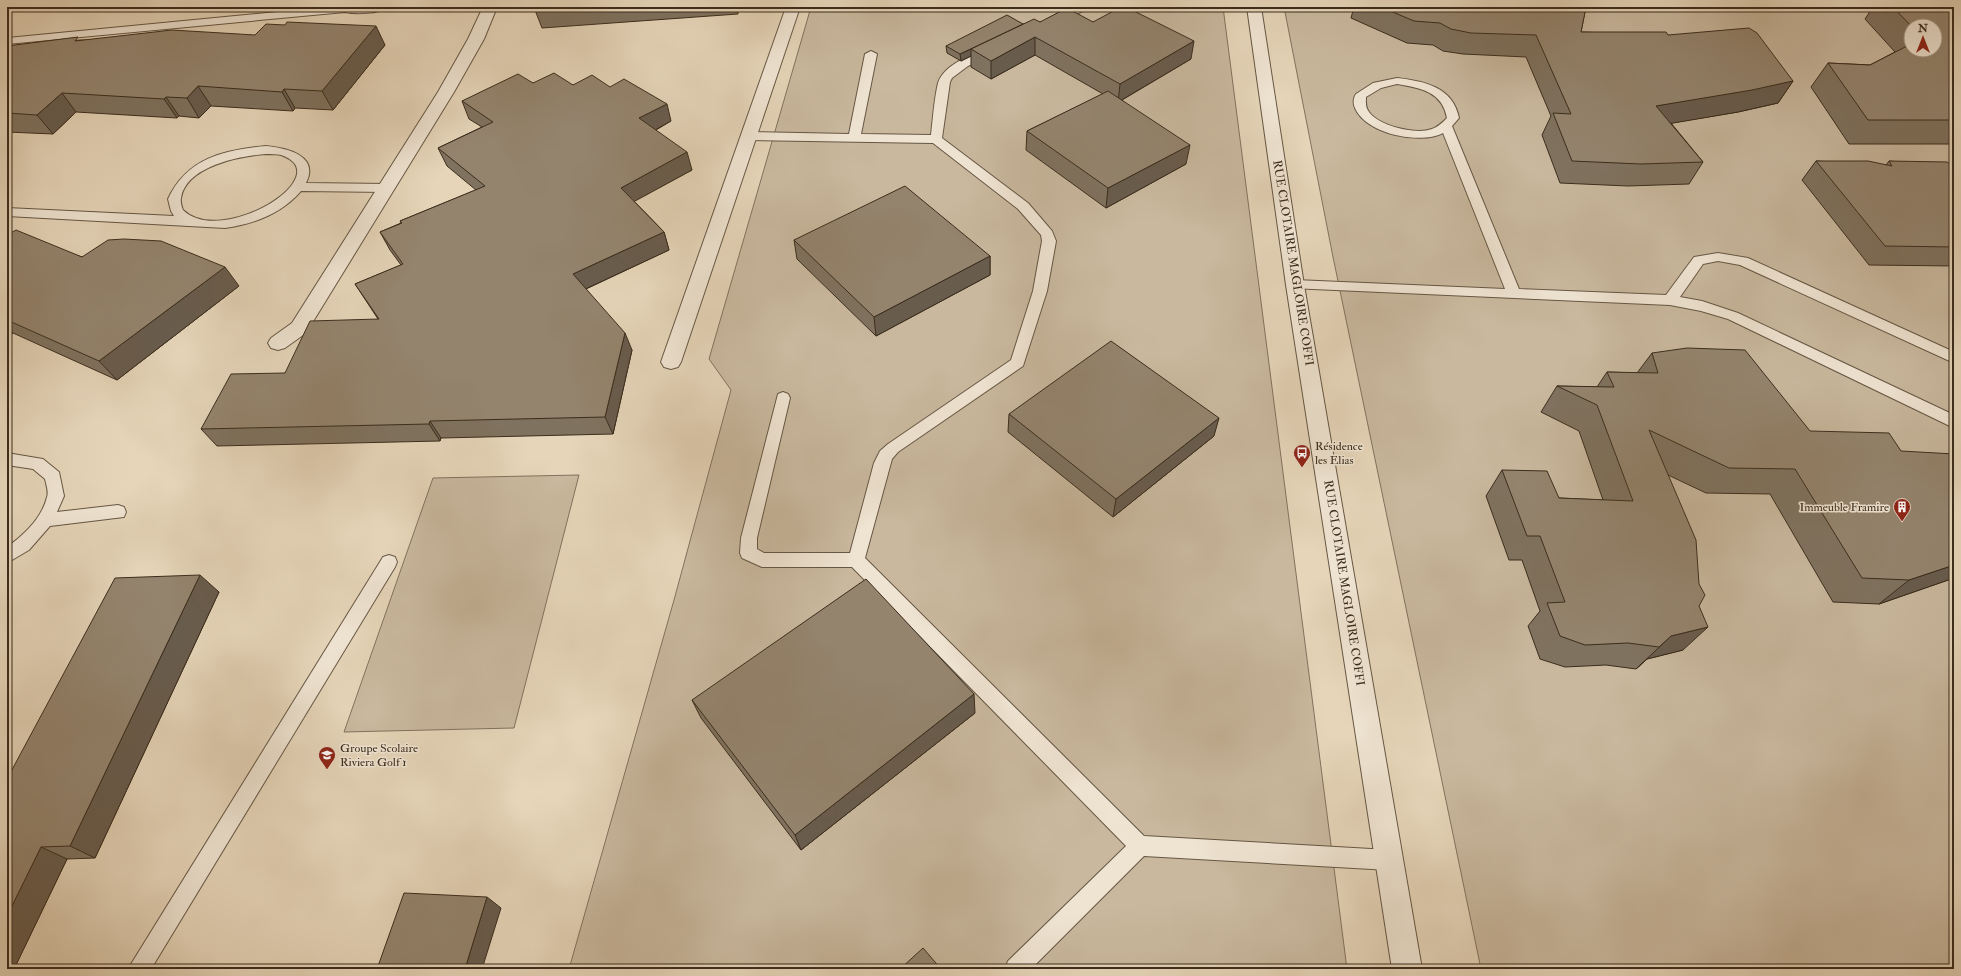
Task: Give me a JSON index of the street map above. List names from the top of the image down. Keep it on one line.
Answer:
{"streets":{"street":["RUE CLOTAIRE MAGLOIRE COFFI"]},"places":{"bus stop":["Résidence les Elias"],"building":["Immeuble Framire"],"school or university":["Groupe Scolaire Riviera Golf 1"]},"north":"top"}
